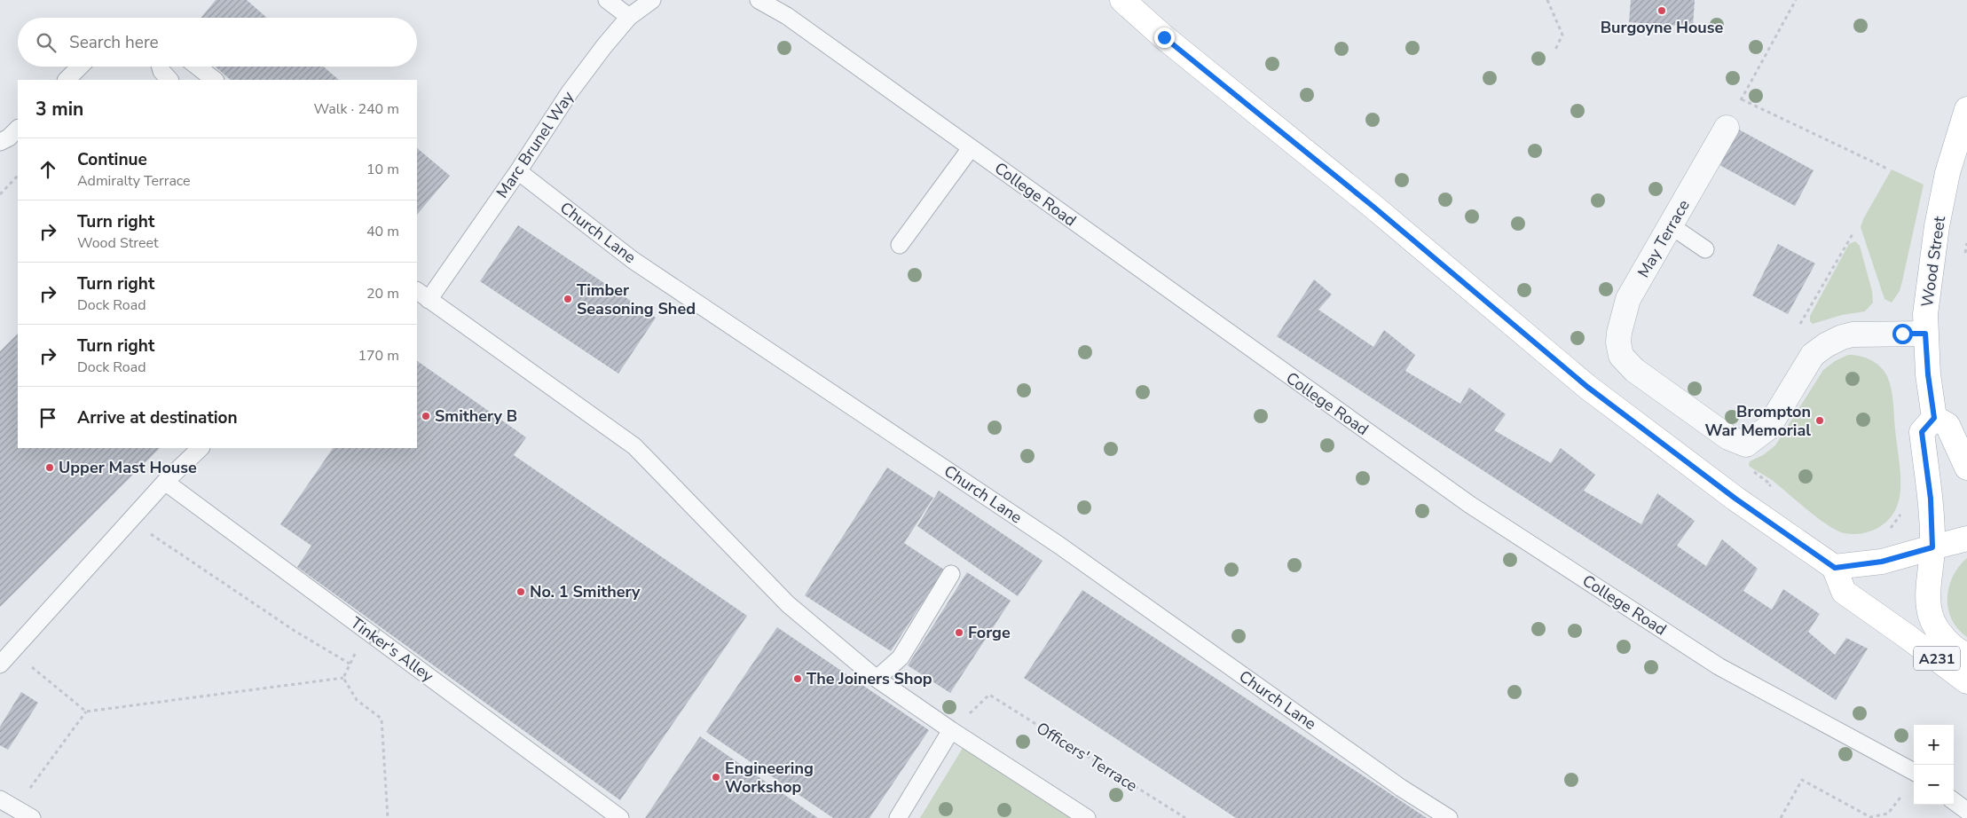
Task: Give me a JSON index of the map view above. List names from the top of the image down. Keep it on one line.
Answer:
{"streets":{"street":["May Terrace","Wood Street","A231"],"lane":["Marc Brunel Way","College Road","Church Lane","Tinker's Alley"],"path":["Officers' Terrace"]},"crossings":[["Marc Brunel Way","Church Lane"],["May Terrace","Wood Street"]],"places":["Burgoyne House","Timber Seasoning Shed","Smithery B","Brompton War Memorial","Upper Mast House","No. 1 Smithery","Forge","The Joiners Shop","Engineering Workshop"],"page":{"search":"Search here","heading":["3 min","Walk · 240 m"],"list":[["Continue","Admiralty Terrace","10 m"],["Turn right","Wood Street","40 m"],["Turn right","Dock Road","20 m"],["Turn right","Dock Road","170 m"],"Arrive at destination"],"map_buttons":["+","−"]}}
